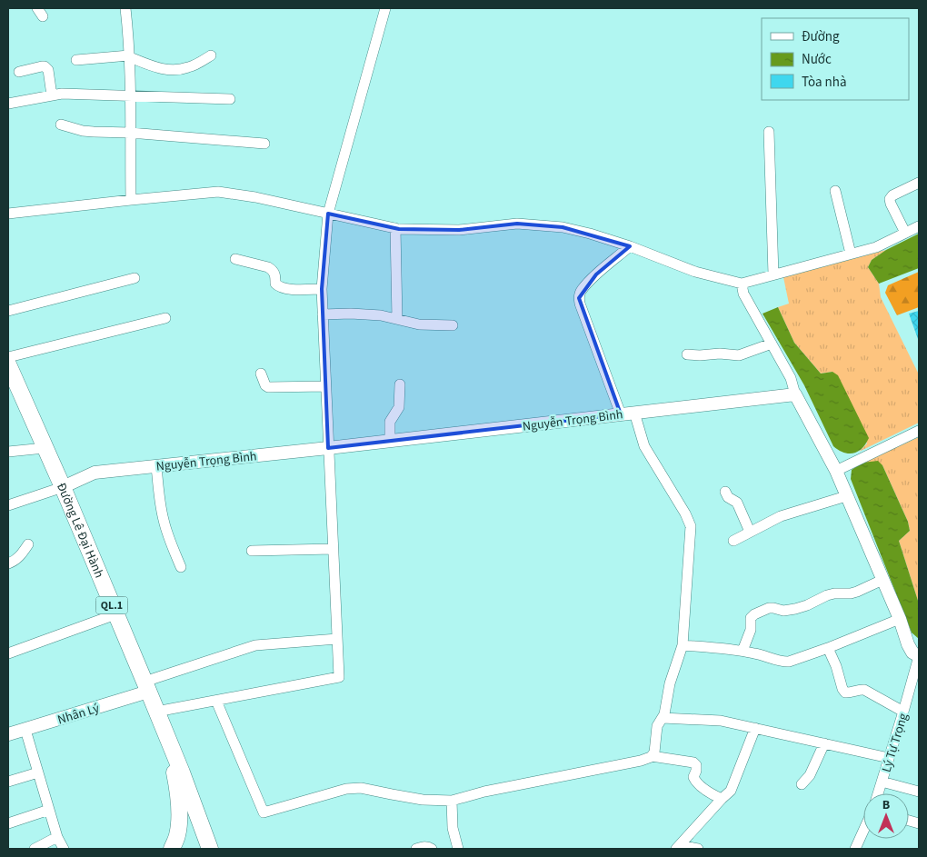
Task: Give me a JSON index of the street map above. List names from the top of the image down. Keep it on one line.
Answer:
{"streets":{"main road":["Đường Lê Đại Hành","QL.1"],"street":["Nguyễn Trọng Bình","Nhân Lý","Lý Tự Trọng"]},"crossings":[["Nguyễn Trọng Bình","Đường Lê Đại Hành"],["Đường Lê Đại Hành","Nhân Lý"]],"legend":["Đường","Nước","Tòa nhà"],"north":"top"}
